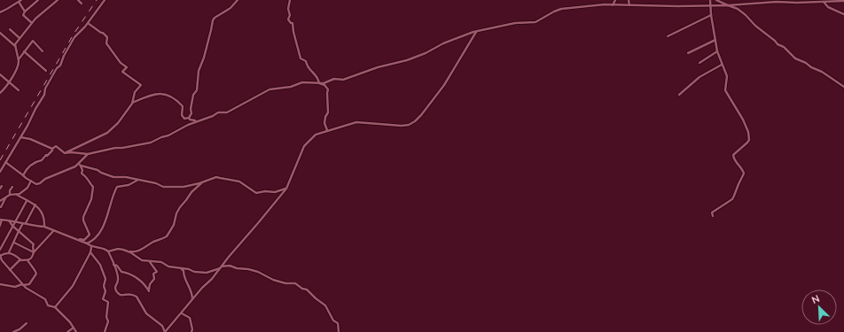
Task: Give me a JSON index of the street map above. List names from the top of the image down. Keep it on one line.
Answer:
{"north":"top left"}
